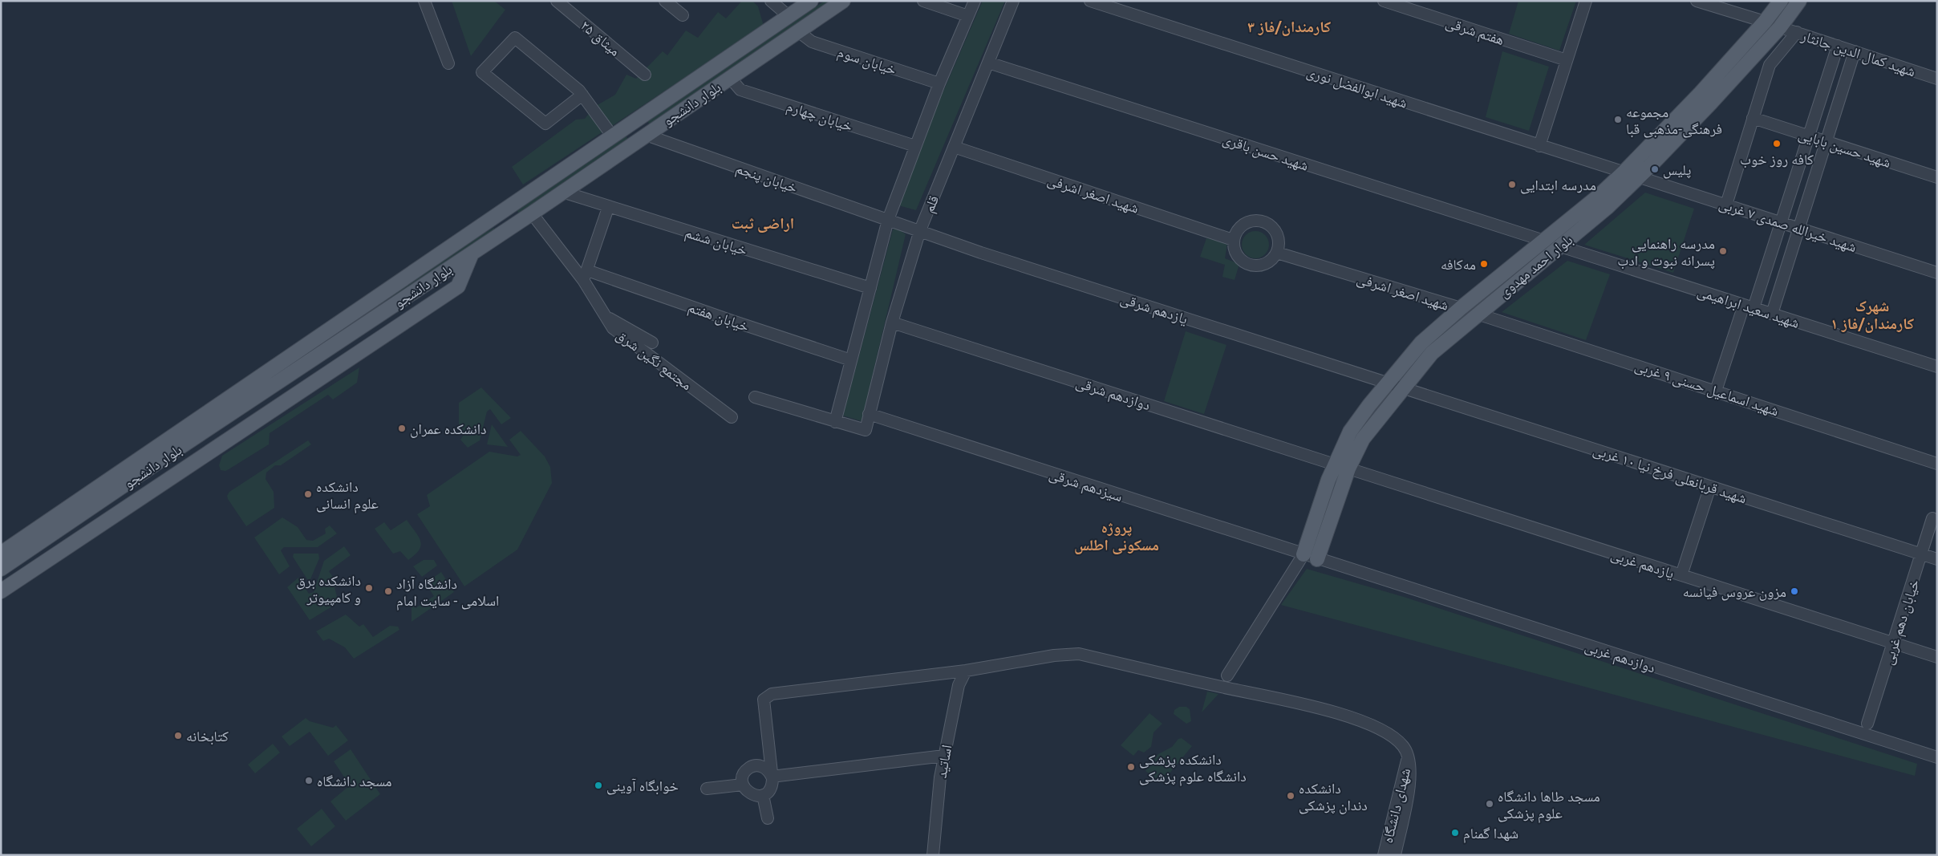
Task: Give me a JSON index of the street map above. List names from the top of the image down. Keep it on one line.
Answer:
{"streets":{"main road":["بلوار دانشجو","بلوار احمد مهدوی"],"street":["هفتم شرقی","میثاق ۲۵","شهید کمال الدین جانثار","خیابان سوم","شهید ابوالفضل نوری","خیابان چهارم","شهید حسین بابایی","شهید حسن باقری","خیابان پنجم","شهید اصغر اشرفی","قلم","شهید خیرالله صمدی ۷ غربی","خیابان ششم","شهید سعید ابراهیمی","یازدهم شرقی","خیابان هفتم","مجتمع نگین شرق","شهید اسماعیل حسنی ۹ غربی","دوازدهم شرقی","شهید قربانعلی فرخ نیا ۱۰ غربی","سیزدهم شرقی","یازدهم غربی","خیابان دهم غربی","دوازدهم غربی","اساتید","شهدای دانشگاه"]},"crossings":[["شهید کمال الدین جانثار","بلوار احمد مهدوی"],["خیابان سوم","بلوار دانشجو"],["شهید ابوالفضل نوری","شهید خیرالله صمدی ۷ غربی"],["شهید ابوالفضل نوری","بلوار احمد مهدوی"],["بلوار دانشجو","خیابان چهارم"],["بلوار دانشجو","خیابان پنجم"],["بلوار دانشجو","خیابان ششم"],["بلوار دانشجو","مجتمع نگین شرق"],["شهید حسن باقری","قلم"],["شهید حسن باقری","بلوار احمد مهدوی"],["خیابان پنجم","قلم"],["خیابان پنجم","یازدهم شرقی"],["شهید اصغر اشرفی","قلم"],["شهید اصغر اشرفی","بلوار احمد مهدوی"],["قلم","یازدهم شرقی"],["قلم","دوازدهم شرقی"],["قلم","سیزدهم شرقی"],["شهید خیرالله صمدی ۷ غربی","بلوار احمد مهدوی"],["بلوار احمد مهدوی","شهید سعید ابراهیمی"],["بلوار احمد مهدوی","یازدهم شرقی"],["بلوار احمد مهدوی","شهید اسماعیل حسنی ۹ غربی"],["بلوار احمد مهدوی","دوازدهم شرقی"],["بلوار احمد مهدوی","شهید قربانعلی فرخ نیا ۱۰ غربی"],["بلوار احمد مهدوی","سیزدهم شرقی"],["بلوار احمد مهدوی","یازدهم غربی"],["بلوار احمد مهدوی","دوازدهم غربی"],["یازدهم شرقی","شهید قربانعلی فرخ نیا ۱۰ غربی"],["خیابان هفتم","مجتمع نگین شرق"],["شهید قربانعلی فرخ نیا ۱۰ غربی","خیابان دهم غربی"],["سیزدهم شرقی","دوازدهم غربی"],["یازدهم غربی","خیابان دهم غربی"]],"districts":["کارمندان/فاز ۳","اراضی ثبت","شهرک کارمندان/فاز ۱","پروژه مسکونی اطلس"],"places":["مجموعه فرهنگی-مذهبی قبا","کافه روز خوب","پلیس","مدرسه ابتدایی","مدرسه راهنمایی پسرانه نبوت و ادب","مه‌کافه","دانشکده عمران","دانشکده علوم انسانی","دانشکده برق و کامپیوتر","دانشگاه آزاد اسلامی - سایت امام","مزون عروس فیانسه","کتابخانه","دانشکده پزشکی دانشگاه علوم پزشکی","مسجد دانشگاه","خوابگاه آوینی","دانشکده دندان پزشکی","مسجد طاها دانشگاه علوم پزشکی","شهدا گمنام"]}
